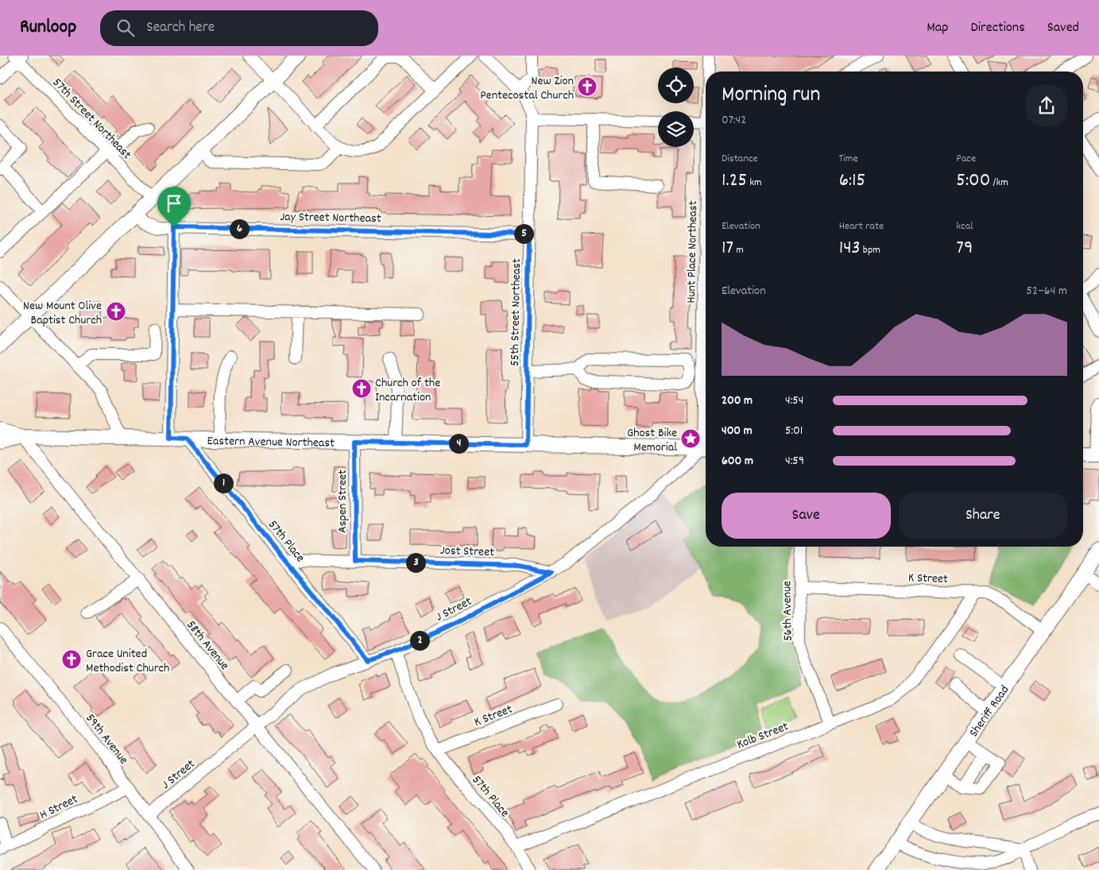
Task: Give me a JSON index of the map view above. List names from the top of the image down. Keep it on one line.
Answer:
{"streets":{"main road":["Eastern Avenue Northeast","Sheriff Road"],"street":["57th Street Northeast","Jay Street Northeast","Hunt Place Northeast","55th Street Northeast","Aspen Street","57th Place","Jost Street","K Street","J Street","56th Avenue","58th Avenue","Kolb Street","59th Avenue","H Street"]},"crossings":[["Jay Street Northeast","55th Street Northeast"],["55th Street Northeast","Eastern Avenue Northeast"],["Eastern Avenue Northeast","Aspen Street"],["Eastern Avenue Northeast","57th Place"],["Eastern Avenue Northeast","J Street"],["Eastern Avenue Northeast","58th Avenue"],["Aspen Street","Jost Street"],["57th Place","Jost Street"],["57th Place","K Street"],["57th Place","J Street"],["57th Place","Kolb Street"],["Jost Street","J Street"],["K Street","56th Avenue"],["K Street","Sheriff Road"],["K Street","Kolb Street"],["J Street","58th Avenue"],["J Street","59th Avenue"],["56th Avenue","Kolb Street"],["59th Avenue","H Street"]],"places":{"church":["New Zion Pentecostal Church","New Mount Olive Baptist Church","Church of the Incarnation","Grace United Methodist Church"],"place":["Ghost Bike Memorial"]},"page":{"header":"Runloop","search":"Search here","nav":["Map","Directions","Saved"],"heading":["Morning run","07:42"],"stats":[["Distance","1.25 km"],["Time","6:15"],["Pace","5:00 /km"],["Elevation","17 m"],["Heart rate","143 bpm"],["kcal","79"]],"pins":["6","5","4","1","3","2"],"chart":["Elevation","52–64 m"],"list":[{"name":"200 m","note":"4:54"},{"name":"400 m","note":"5:01"},{"name":"600 m","note":"4:59"}],"buttons":["Save","Share"]}}
